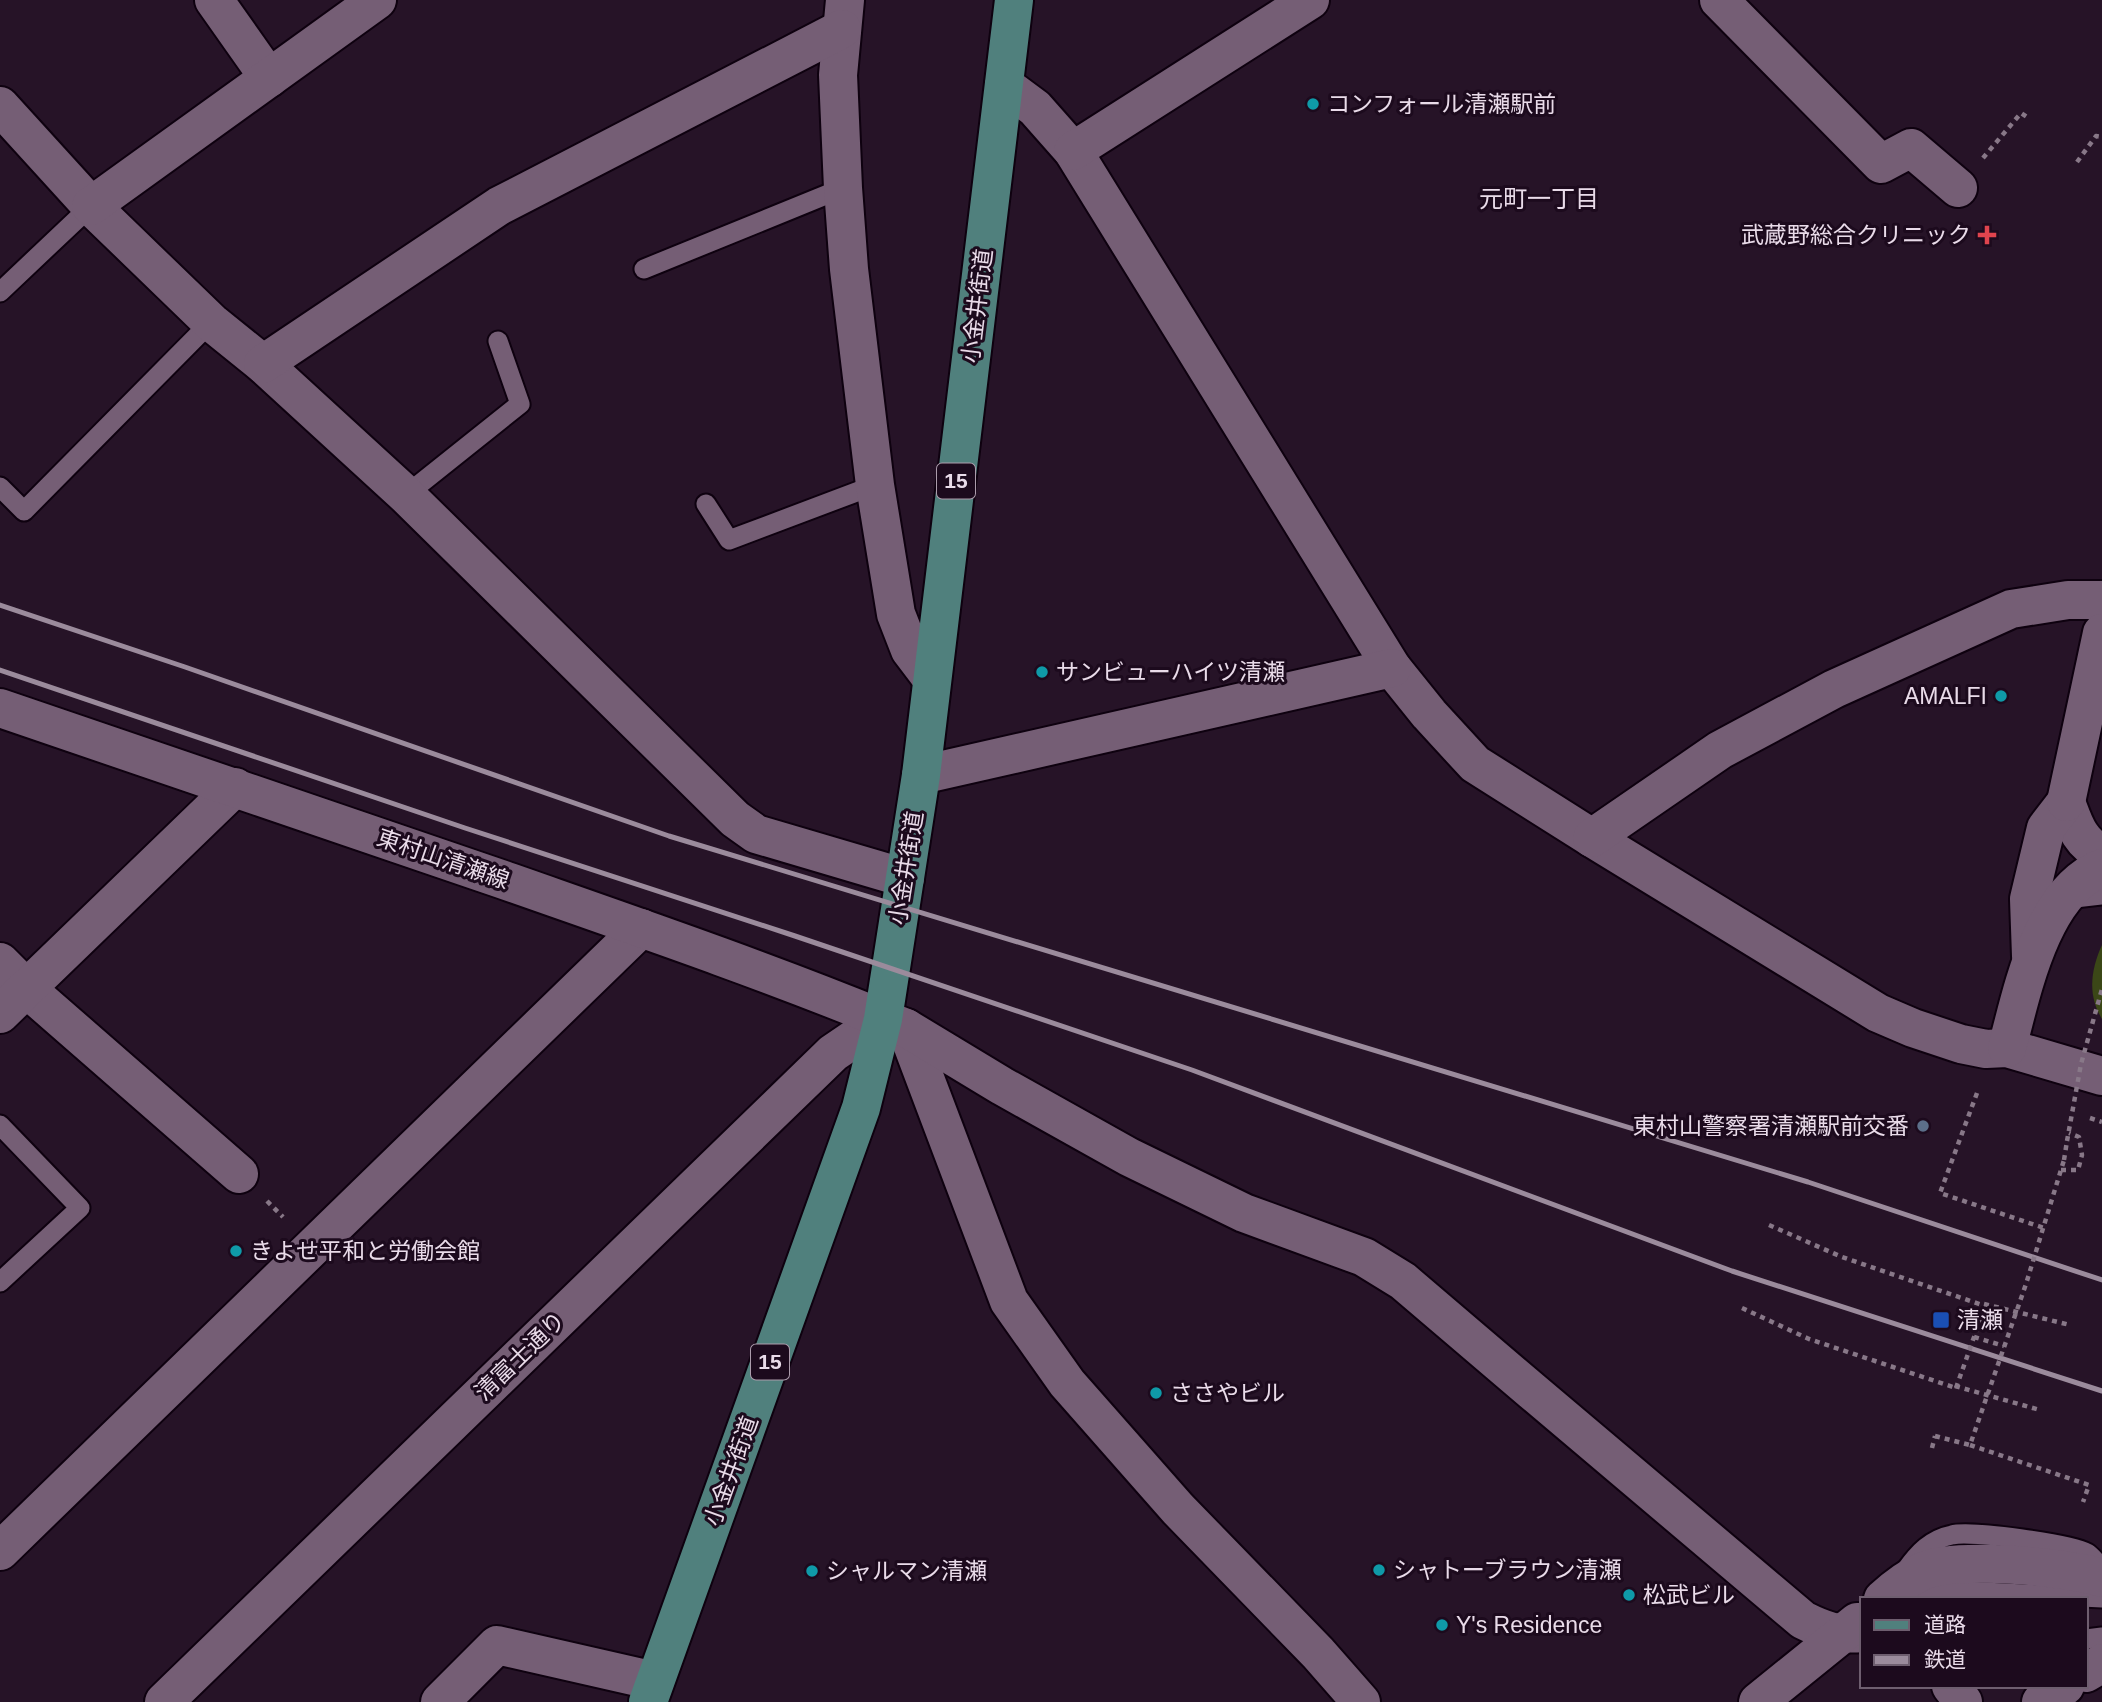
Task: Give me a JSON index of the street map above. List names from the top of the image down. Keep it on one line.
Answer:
{"streets":{"main road":["小金井街道","15"],"street":["東村山清瀬線","清富士通り"]},"crossings":[["小金井街道","東村山清瀬線"],["小金井街道","清富士通り"],["東村山清瀬線","清富士通り"]],"districts":["元町一丁目"],"places":{"other":["コンフォール清瀬駅前","サンビューハイツ清瀬","AMALFI","東村山警察署清瀬駅前交番","きよせ平和と労働会館","ささやビル","シャトーブラウン清瀬","シャルマン清瀬","松武ビル","Y's Residence"],"health":["武蔵野総合クリニック"],"transit":["清瀬"]},"legend":["道路","鉄道"]}
